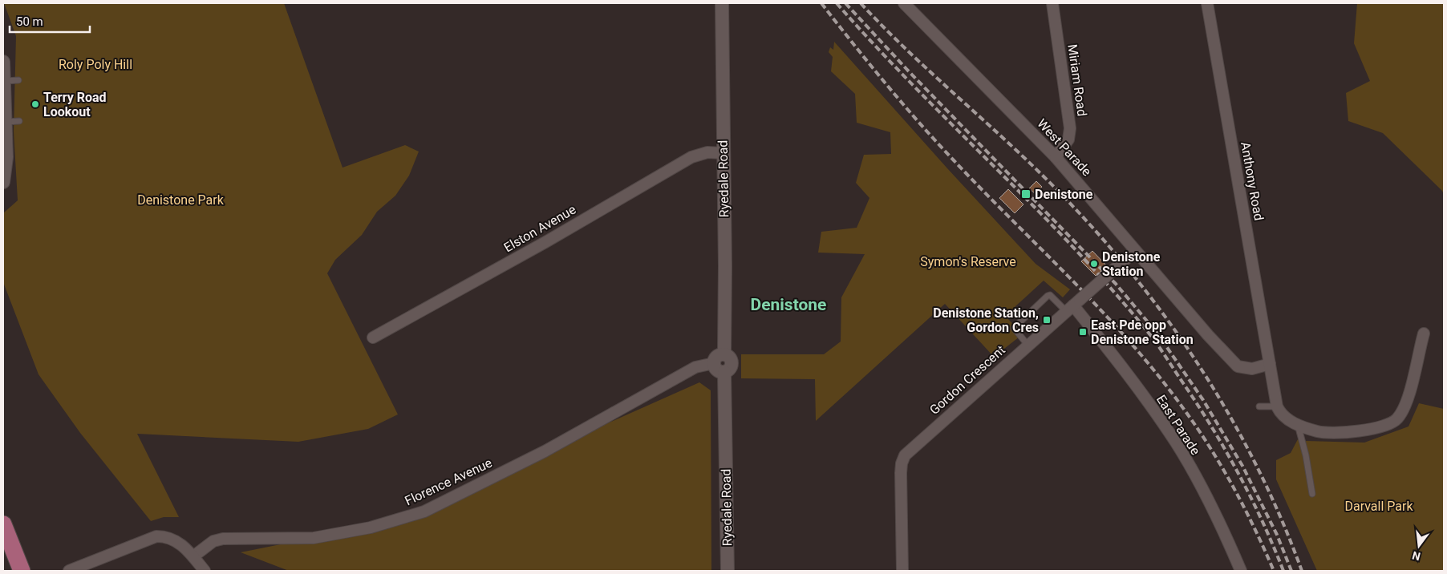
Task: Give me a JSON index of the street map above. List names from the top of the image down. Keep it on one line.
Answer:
{"streets":{"street":["Miriam Road","West Parade","Ryedale Road","Anthony Road","Elston Avenue","Gordon Crescent","East Parade","Florence Avenue"]},"crossings":[["Miriam Road","West Parade"],["West Parade","Anthony Road"],["West Parade","Gordon Crescent"],["Ryedale Road","Elston Avenue"],["Ryedale Road","Florence Avenue"],["Gordon Crescent","East Parade"]],"districts":["Denistone"],"parks":["Roly Poly Hill","Denistone Park","Symon's Reserve","Darvall Park"],"places":{"other":["Terry Road Lookout","Denistone Station"],"transit":["Denistone","Denistone Station, Gordon Cres","East Pde opp Denistone Station"]},"scale_bar":"50 m","north":"bottom"}
